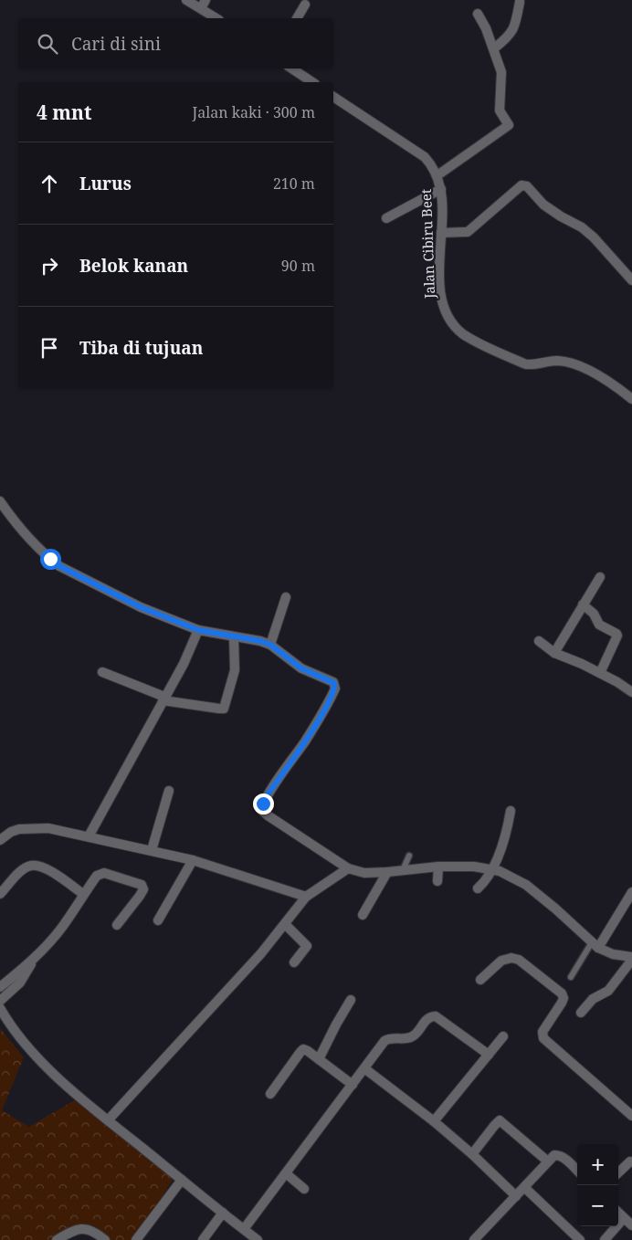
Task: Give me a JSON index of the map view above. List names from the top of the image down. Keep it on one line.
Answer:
{"streets":{"street":["Jalan Cibiru Beet"]},"page":{"search":"Cari di sini","heading":["4 mnt","Jalan kaki · 300 m"],"list":[["Lurus","210 m"],["Belok kanan","90 m"],"Tiba di tujuan"],"map_buttons":["+","−"]}}
